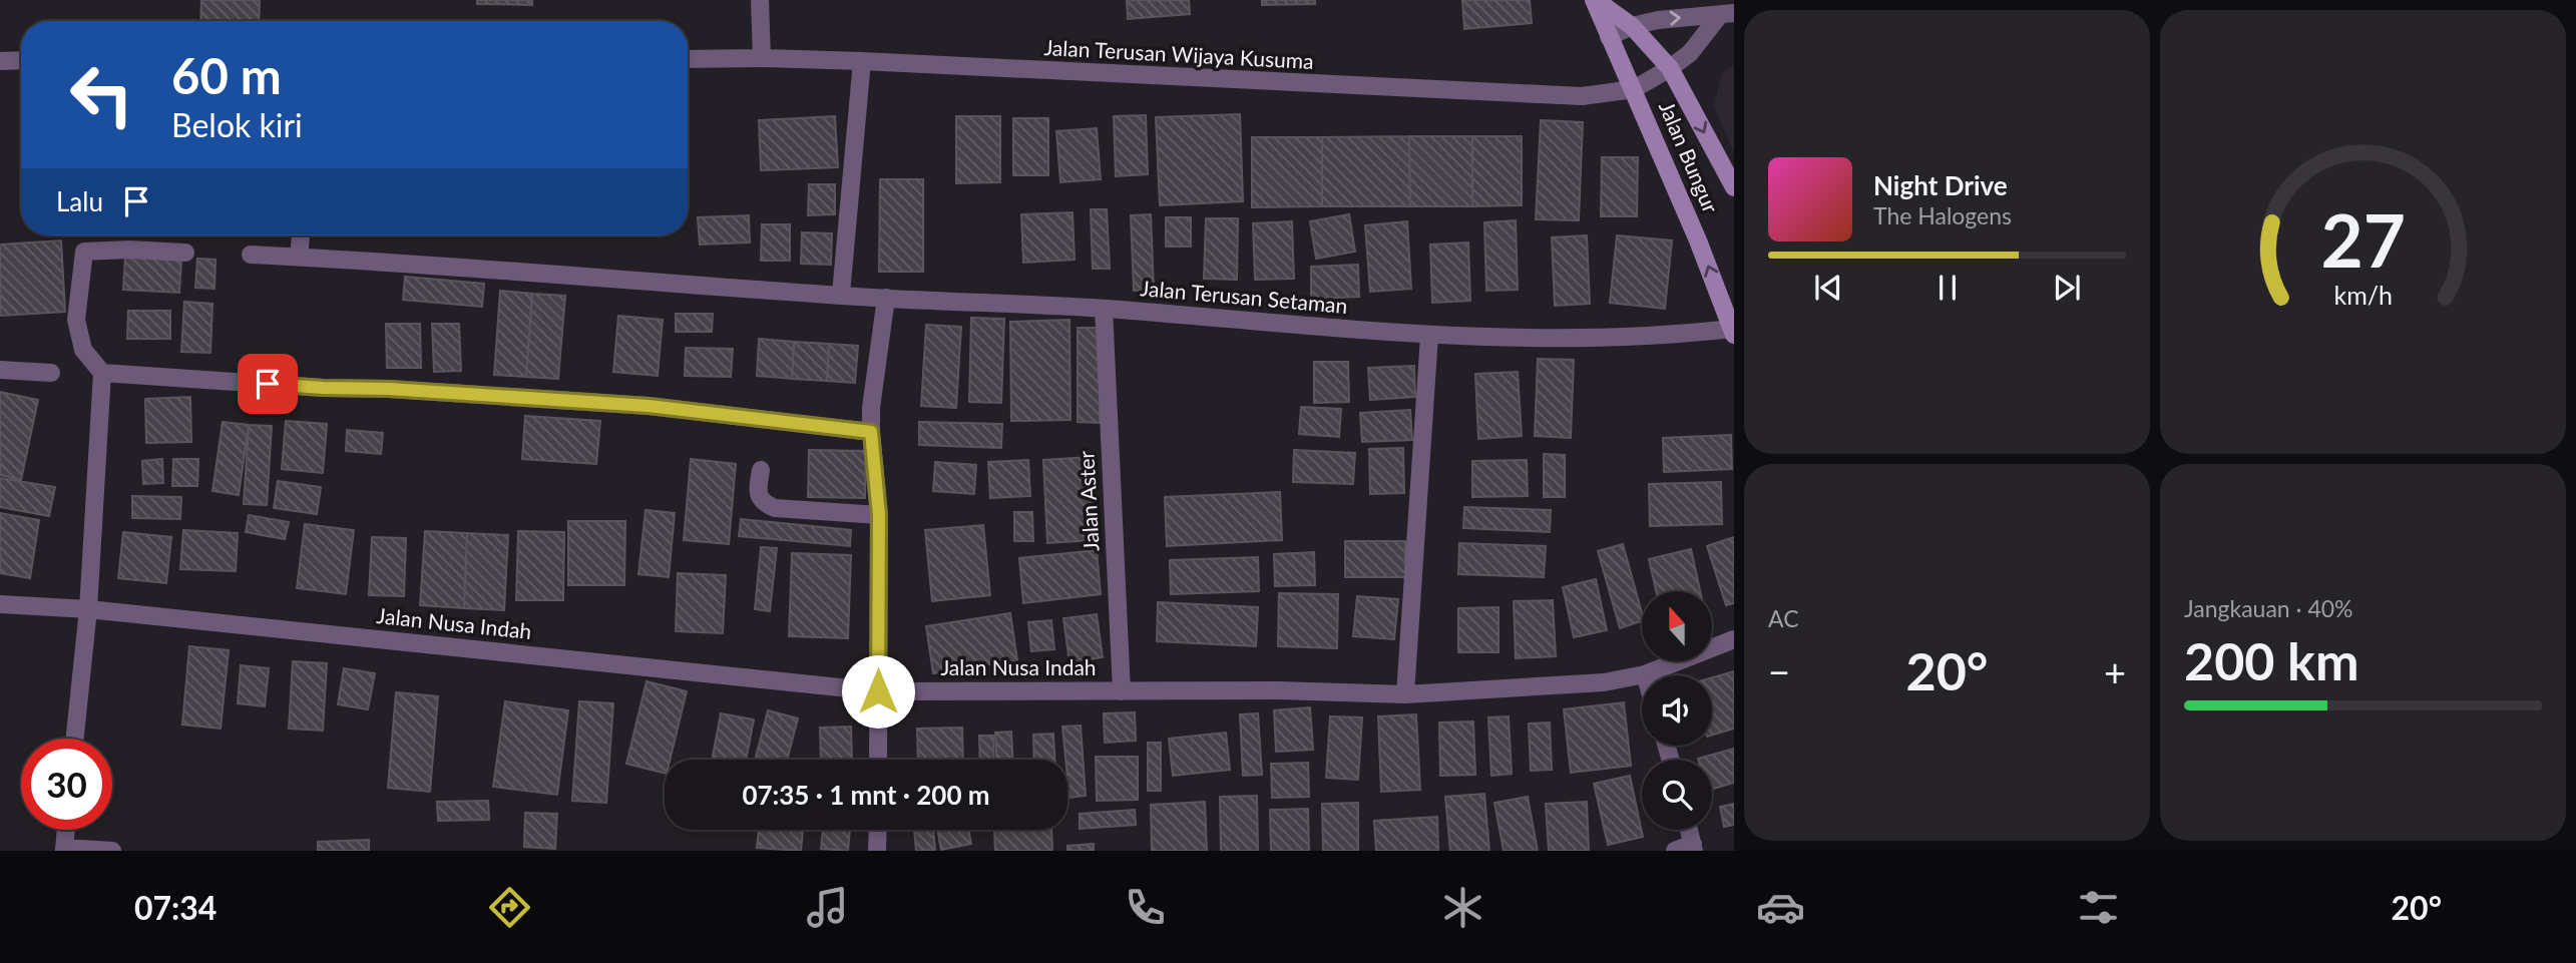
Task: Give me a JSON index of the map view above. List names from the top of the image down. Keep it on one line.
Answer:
{"streets":{"main road":["Jalan Bungur"],"street":["Jalan Terusan Wijaya Kusuma","Jalan Terusan Setaman","Jalan Aster","Jalan Nusa Indah"]},"crossings":[["Jalan Terusan Wijaya Kusuma","Jalan Bungur"],["Jalan Bungur","Jalan Terusan Setaman"],["Jalan Terusan Setaman","Jalan Aster"],["Jalan Aster","Jalan Nusa Indah"]],"north":"top","page":{"turn":["60 m","Belok kiri"],"song":["Night Drive","The Halogens"],"then":"Lalu","tile":["AC",["Jangkauan · 40%","200 km"]],"heat":["−","20°","+"],"limit":"30","trip":"07:35 · 1 mnt · 200 m","tabs":["07:34","20°"],"gauge":["27","km/h"]}}
